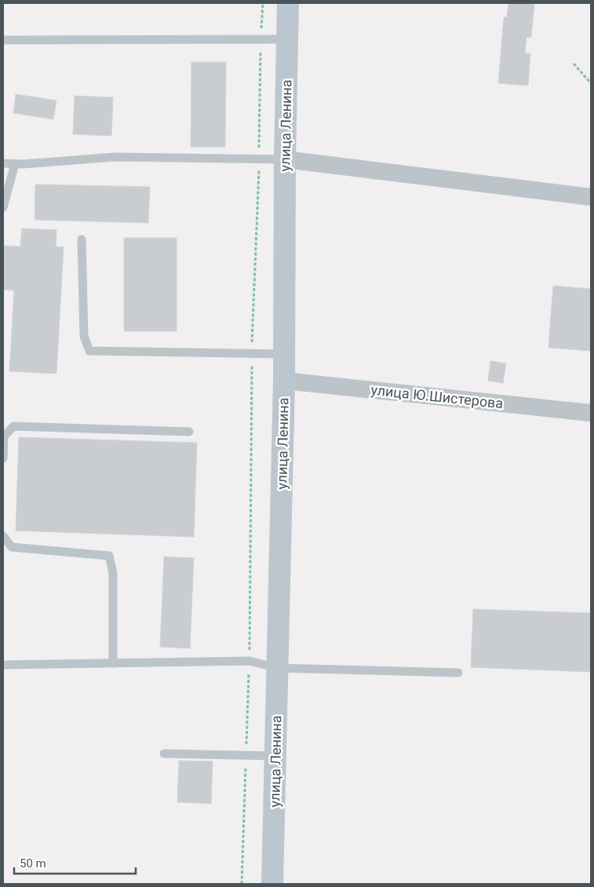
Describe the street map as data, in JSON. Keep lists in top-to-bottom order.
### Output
{
  "streets": {
    "main road": ["улица Ленина"],
    "street": ["улица Ю.Шистерова"]
  },
  "crossings": [
    ["улица Ленина", "улица Ю.Шистерова"]
  ],
  "scale_bar": "50 m"
}
